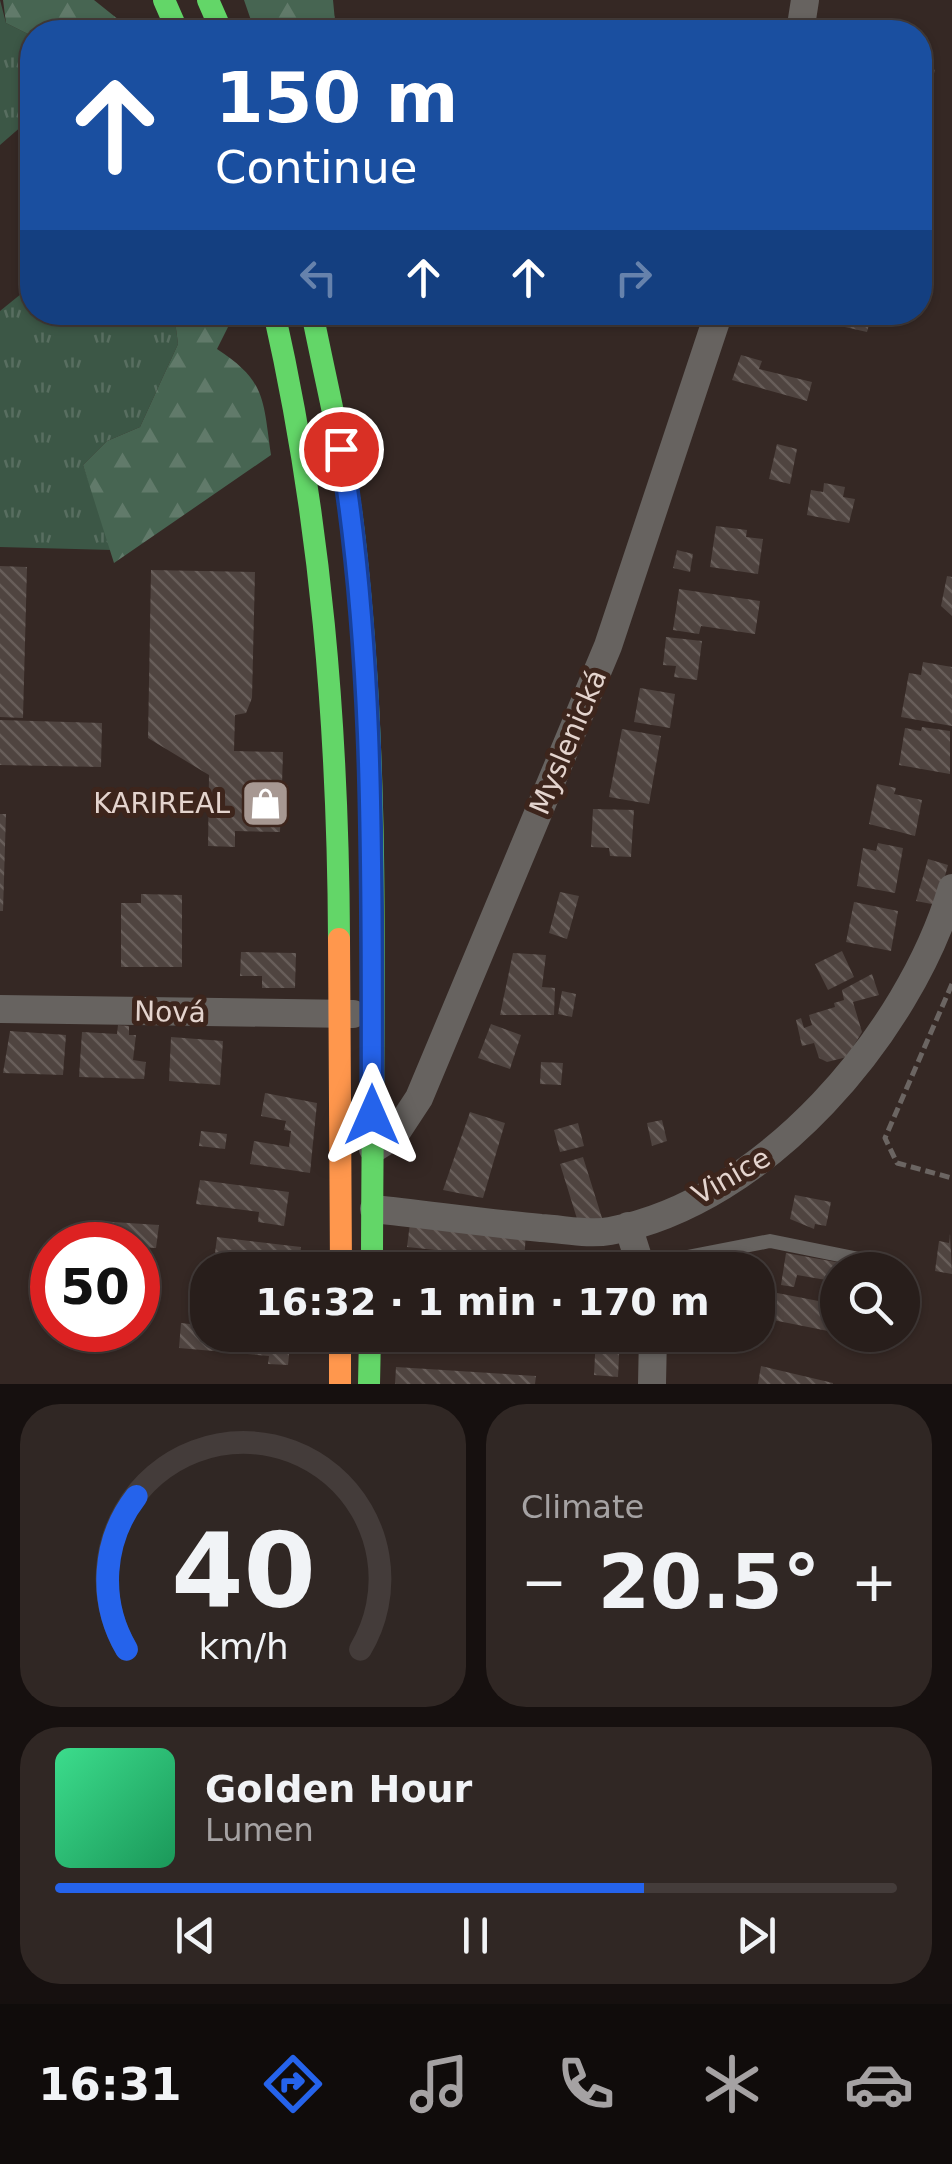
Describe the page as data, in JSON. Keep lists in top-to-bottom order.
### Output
{
  "streets": {
    "street": ["Myslenická", "Nová", "Vinice"]
  },
  "places": {
    "shop": ["KARIREAL"]
  },
  "page": {
    "turn": ["150 m", "Continue"],
    "limit": "50",
    "trip": "16:32 · 1 min · 170 m",
    "tile": "Climate",
    "heat": ["−", "20.5°", "+"],
    "song": ["Golden Hour", "Lumen"],
    "tabs": "16:31",
    "gauge": ["40", "km/h"]
  }
}
